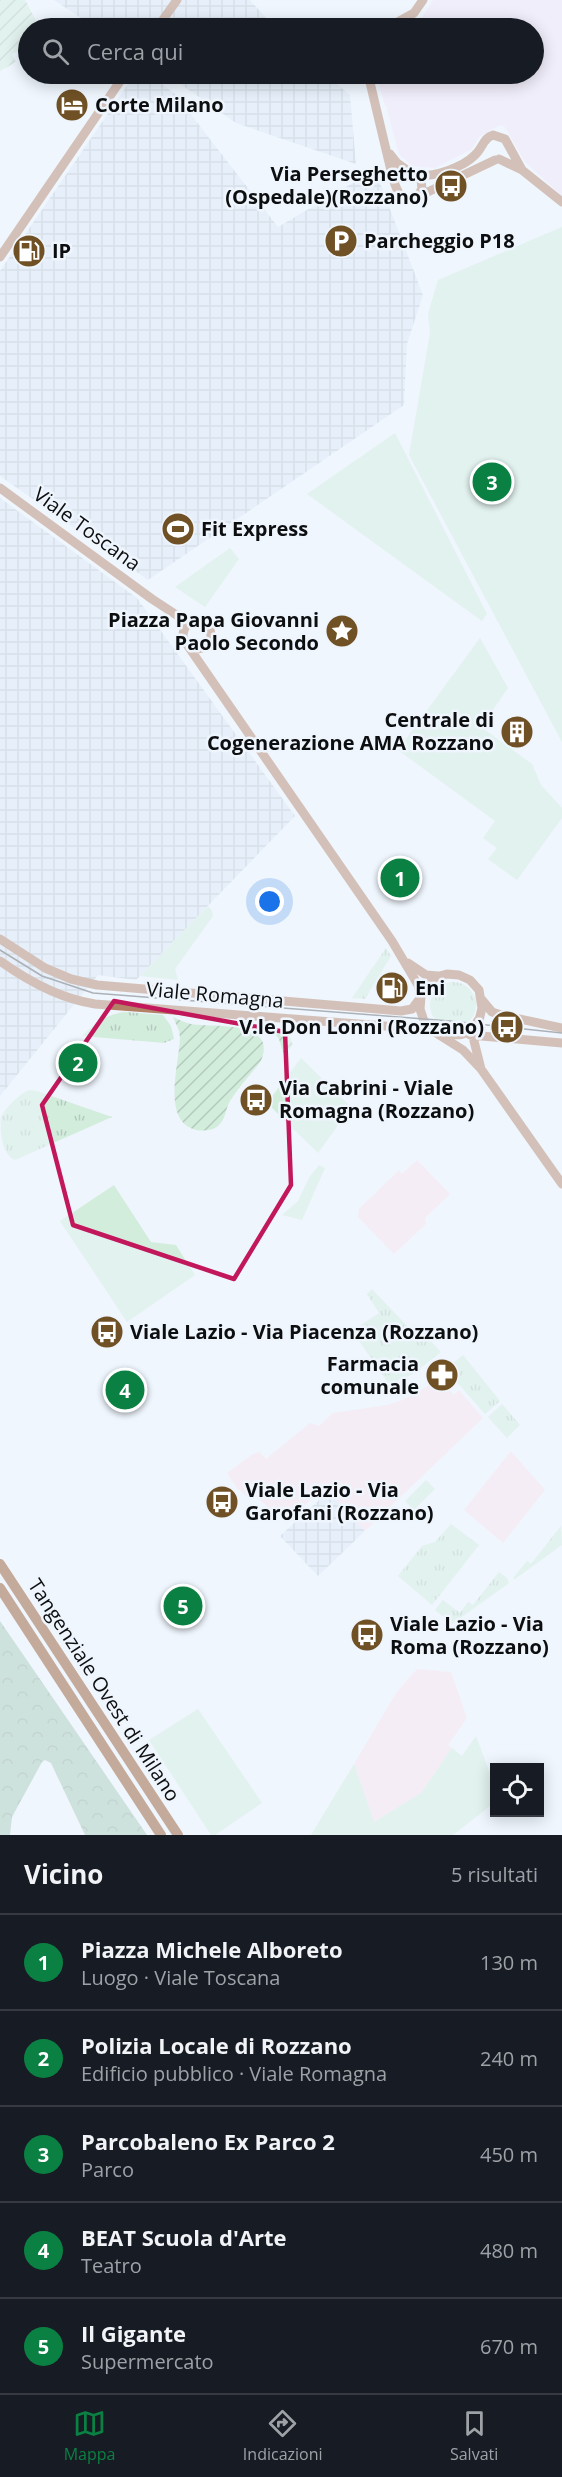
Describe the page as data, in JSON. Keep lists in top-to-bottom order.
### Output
{
  "streets": {
    "highway": ["Tangenziale Ovest di Milano"],
    "street": ["Viale Toscana", "Viale Romagna"]
  },
  "places": {
    "hotel": ["Corte Milano"],
    "bus stop": [
      "Via Perseghetto (Ospedale)(Rozzano)",
      "V.le Don Lonni (Rozzano)",
      "Via Cabrini - Viale Romagna (Rozzano)",
      "Viale Lazio - Via Piacenza (Rozzano)",
      "Viale Lazio - Via Garofani (Rozzano)",
      "Viale Lazio - Via Roma (Rozzano)"
    ],
    "parking": ["Parcheggio P18"],
    "fuel station": ["IP", "Eni"],
    "sports": ["Fit Express"],
    "place": ["Piazza Papa Giovanni Paolo Secondo"],
    "building": ["Centrale di Cogenerazione AMA Rozzano"],
    "pharmacy": ["Farmacia comunale"]
  },
  "page": {
    "search": "Cerca qui",
    "pins": [
      "3",
      "1",
      "2",
      "4",
      "5"
    ],
    "heading": ["Vicino", "5 risultati"],
    "list": [
      {
        "mark": "1",
        "name": "Piazza Michele Alboreto",
        "note": "Luogo · Viale Toscana",
        "value": "130 m"
      },
      {
        "mark": "2",
        "name": "Polizia Locale di Rozzano",
        "note": "Edificio pubblico · Viale Romagna",
        "value": "240 m"
      },
      {
        "mark": "3",
        "name": "Parcobaleno Ex Parco 2",
        "note": "Parco",
        "value": "450 m"
      },
      {
        "mark": "4",
        "name": "BEAT Scuola d'Arte",
        "note": "Teatro",
        "value": "480 m"
      },
      {
        "mark": "5",
        "name": "Il Gigante",
        "note": "Supermercato",
        "value": "670 m"
      }
    ],
    "nav": ["Mappa", "Indicazioni", "Salvati"]
  }
}
